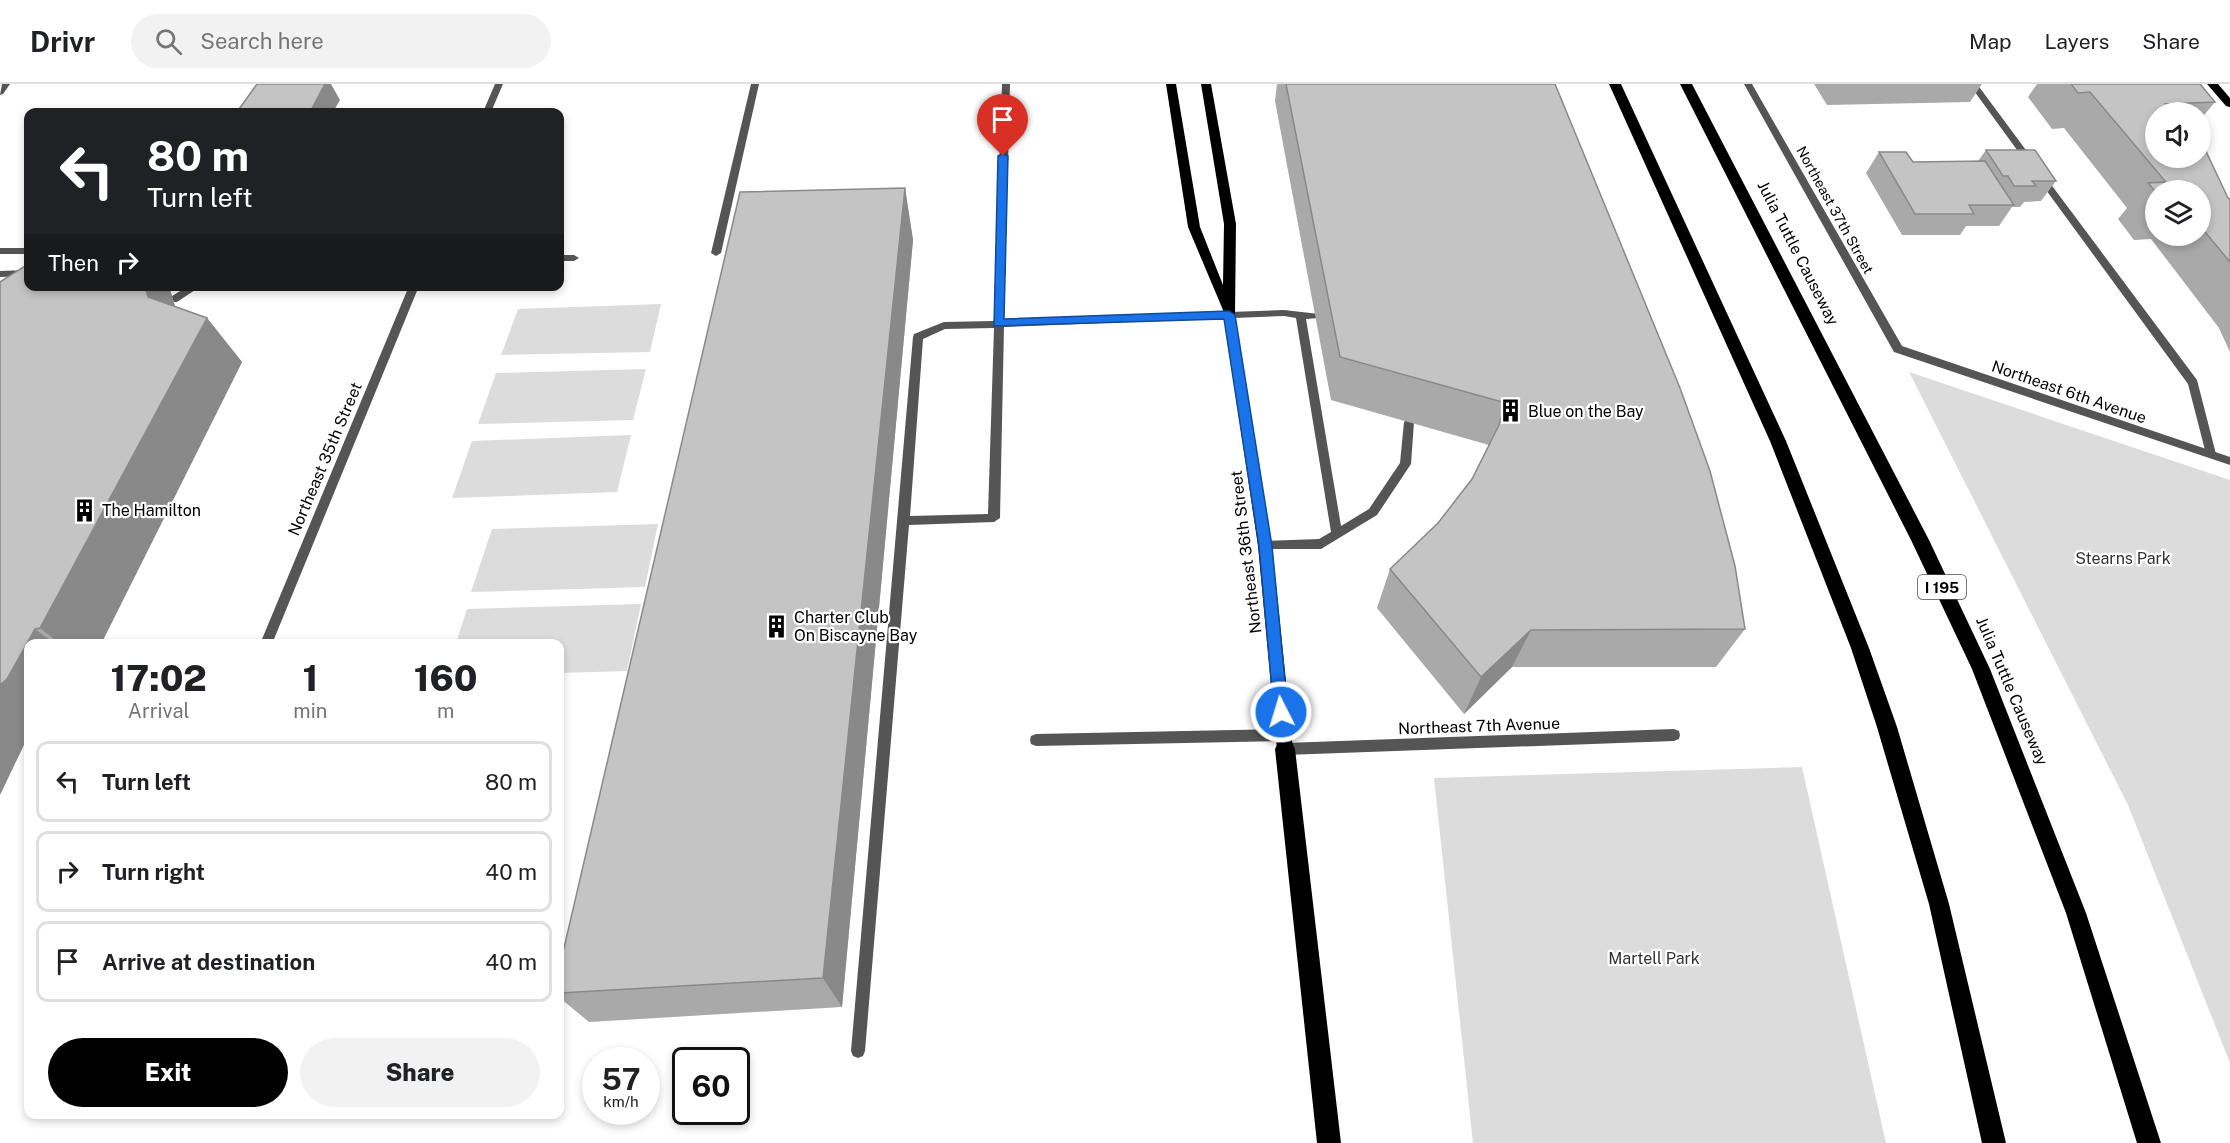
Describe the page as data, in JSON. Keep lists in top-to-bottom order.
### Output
{
  "streets": {
    "highway": ["Julia Tuttle Causeway", "I 195"],
    "main road": ["Northeast 36th Street"],
    "street": [
      "Northeast 37th Street",
      "Northeast 6th Avenue",
      "Northeast 35th Street",
      "Northeast 7th Avenue"
    ]
  },
  "crossings": [
    ["Northeast 37th Street", "Northeast 6th Avenue"],
    ["Northeast 36th Street", "Northeast 7th Avenue"]
  ],
  "parks": ["Stearns Park", "Martell Park"],
  "places": {
    "building": ["Blue on the Bay", "The Hamilton", "Charter Club On Biscayne Bay"]
  },
  "page": {
    "header": "Drivr",
    "search": "Search here",
    "nav": ["Map", "Layers", "Share"],
    "turn": ["80 m", "Turn left"],
    "then": "Then",
    "eta": [
      "17:02",
      "Arrival",
      "1",
      "min",
      "160",
      "m"
    ],
    "list": [
      {
        "name": "Turn left",
        "value": "80 m"
      },
      {
        "name": "Turn right",
        "value": "40 m"
      },
      {
        "name": "Arrive at destination",
        "value": "40 m"
      }
    ],
    "buttons": ["Exit", "Share"],
    "speed": "57 km/h",
    "limit": "60"
  }
}
